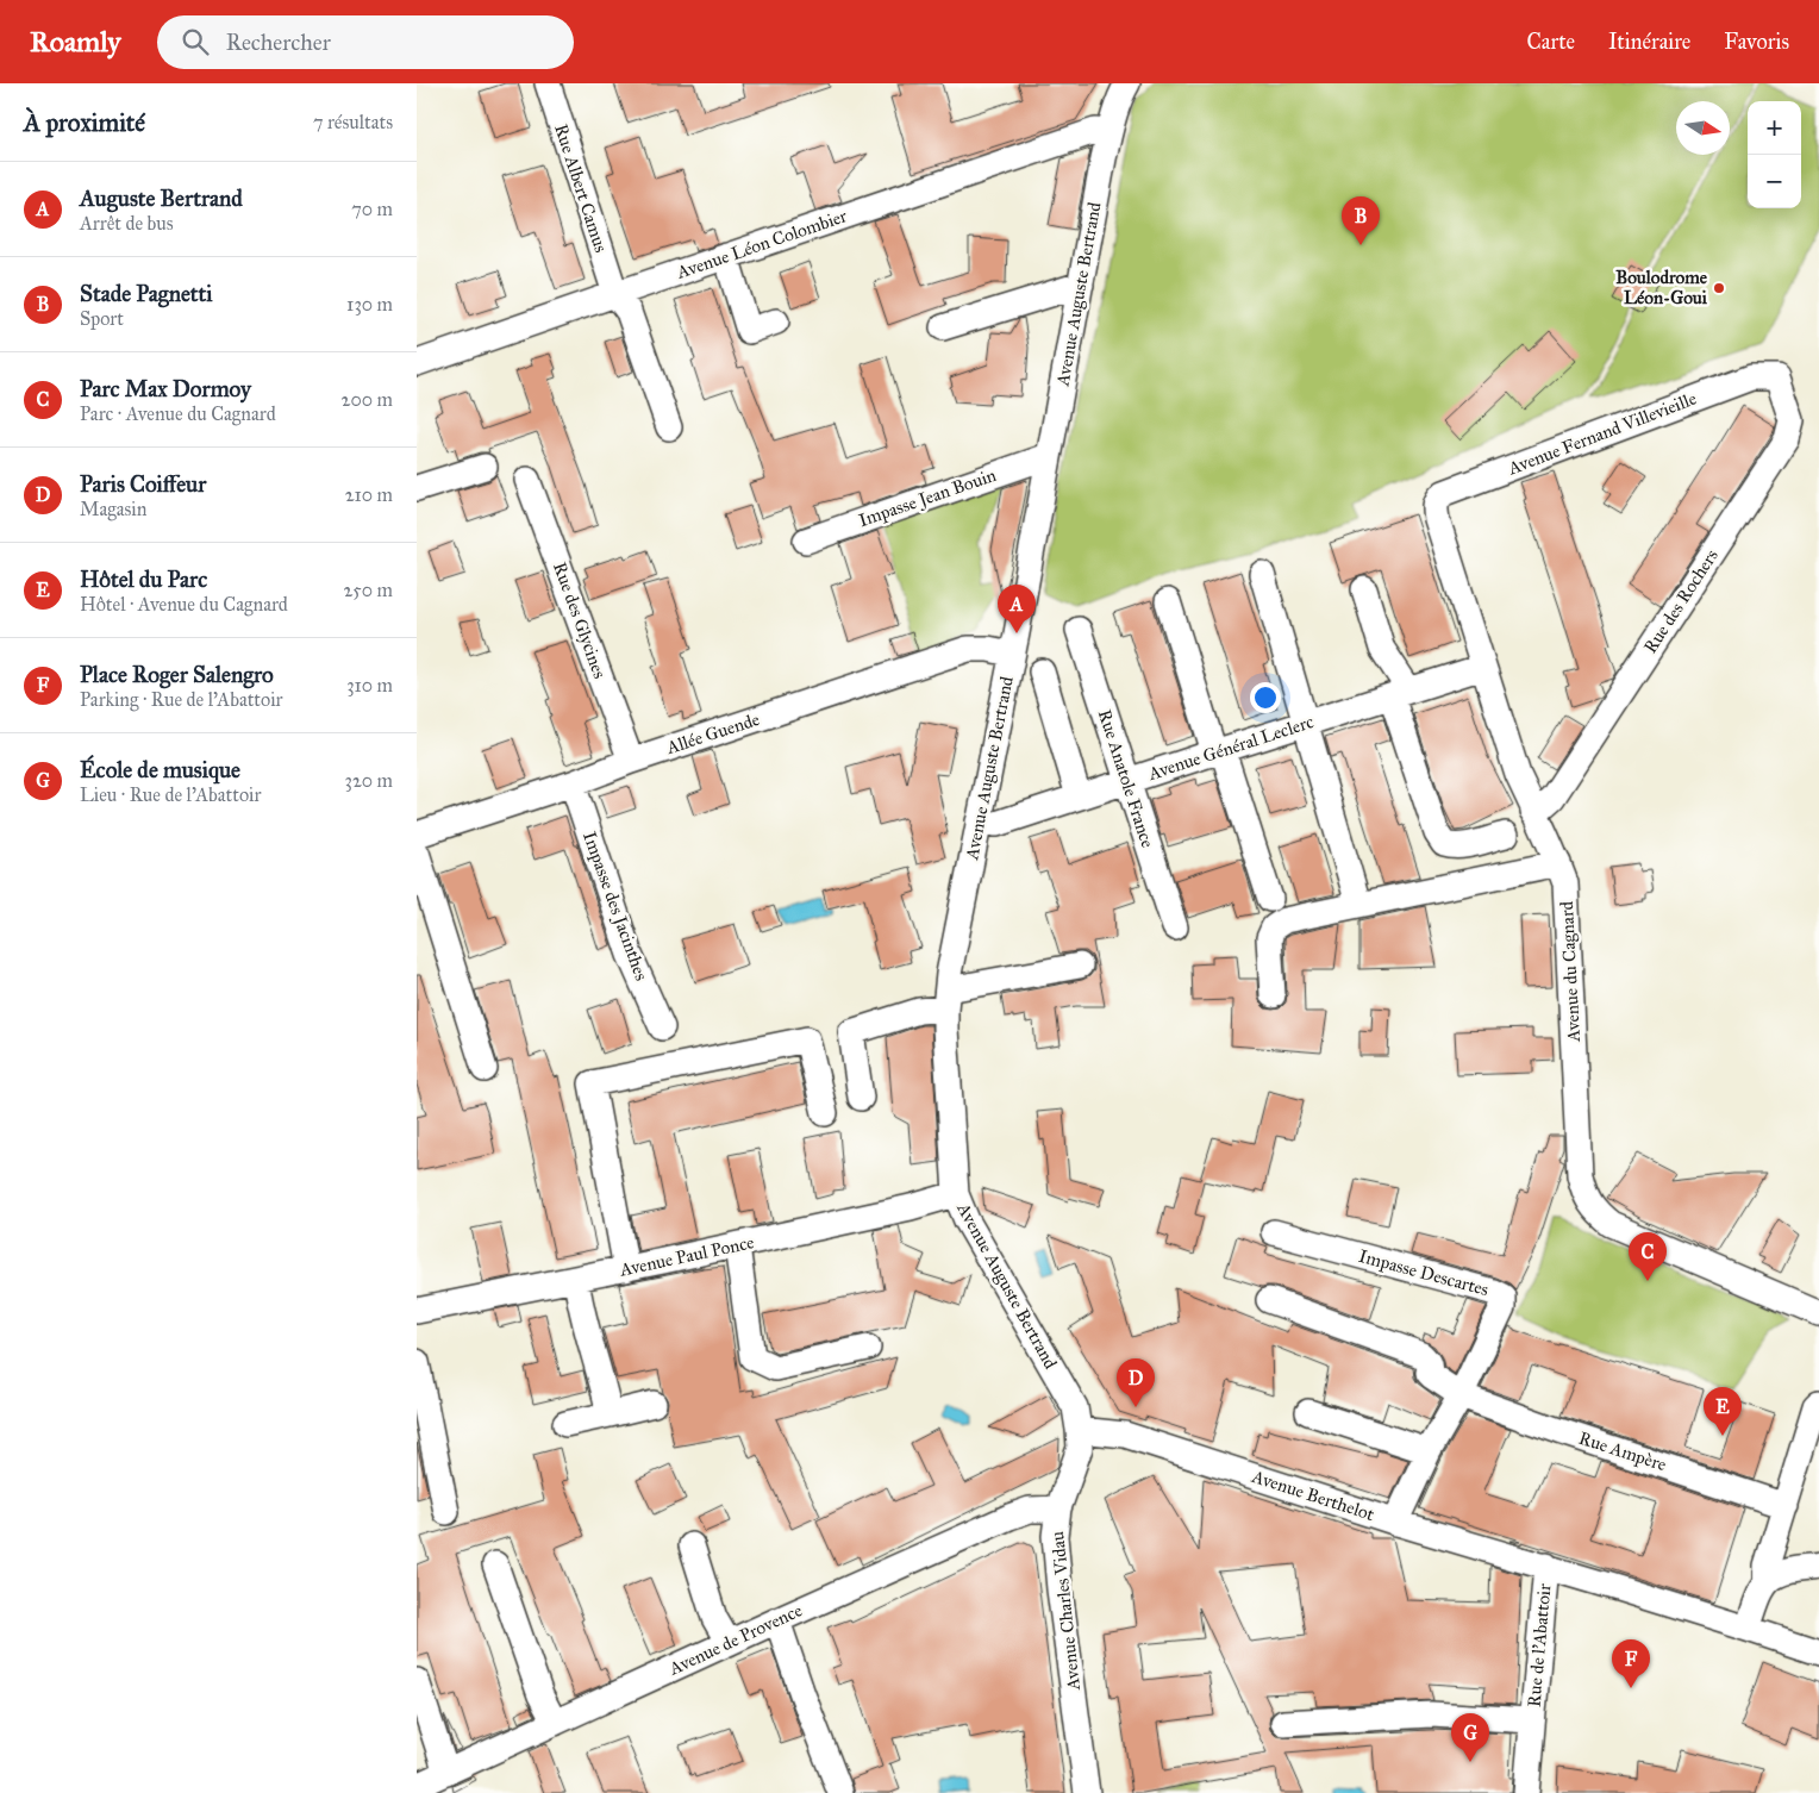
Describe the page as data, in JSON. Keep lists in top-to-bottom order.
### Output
{
  "streets": {
    "street": [
      "Rue Albert Camus",
      "Avenue Léon Colombier",
      "Avenue Auguste Bertrand",
      "Avenue Fernand Villevieille",
      "Impasse Jean Bouin",
      "Rue des Rochers",
      "Rue des Glycines",
      "Allée Guende",
      "Avenue Général Leclerc",
      "Rue Anatole France",
      "Impasse des Jacinthes",
      "Avenue du Cagnard",
      "Avenue Paul Ponce",
      "Impasse Descartes",
      "Rue Ampère",
      "Avenue Berthelot",
      "Avenue Charles Vidau",
      "Avenue de Provence",
      "Rue de l'Abattoir"
    ]
  },
  "crossings": [
    ["Rue Albert Camus", "Avenue Léon Colombier"],
    ["Avenue Léon Colombier", "Avenue Auguste Bertrand"],
    ["Avenue Auguste Bertrand", "Impasse Jean Bouin"],
    ["Avenue Auguste Bertrand", "Allée Guende"],
    ["Avenue Auguste Bertrand", "Avenue Général Leclerc"],
    ["Avenue Auguste Bertrand", "Avenue Paul Ponce"],
    ["Avenue Auguste Bertrand", "Avenue Berthelot"],
    ["Avenue Auguste Bertrand", "Avenue Charles Vidau"],
    ["Avenue Fernand Villevieille", "Rue des Rochers"],
    ["Avenue Fernand Villevieille", "Avenue du Cagnard"],
    ["Rue des Rochers", "Avenue du Cagnard"],
    ["Rue des Glycines", "Allée Guende"],
    ["Allée Guende", "Impasse des Jacinthes"],
    ["Avenue Général Leclerc", "Rue Anatole France"],
    ["Avenue Général Leclerc", "Avenue du Cagnard"],
    ["Impasse Descartes", "Rue Ampère"],
    ["Avenue Berthelot", "Avenue Charles Vidau"],
    ["Avenue Berthelot", "Rue de l'Abattoir"],
    ["Avenue Charles Vidau", "Avenue de Provence"]
  ],
  "places": ["Boulodrome Léon-Goui"],
  "north": "right",
  "page": {
    "header": "Roamly",
    "search": "Rechercher",
    "nav": ["Carte", "Itinéraire", "Favoris"],
    "heading": ["À proximité", "7 résultats"],
    "map_buttons": ["+", "−"],
    "list": [
      {
        "mark": "A",
        "name": "Auguste Bertrand",
        "note": "Arrêt de bus",
        "value": "70 m"
      },
      {
        "mark": "B",
        "name": "Stade Pagnetti",
        "note": "Sport",
        "value": "130 m"
      },
      {
        "mark": "C",
        "name": "Parc Max Dormoy",
        "note": "Parc · Avenue du Cagnard",
        "value": "200 m"
      },
      {
        "mark": "D",
        "name": "Paris Coiffeur",
        "note": "Magasin",
        "value": "210 m"
      },
      {
        "mark": "E",
        "name": "Hôtel du Parc",
        "note": "Hôtel · Avenue du Cagnard",
        "value": "250 m"
      },
      {
        "mark": "F",
        "name": "Place Roger Salengro",
        "note": "Parking · Rue de l'Abattoir",
        "value": "310 m"
      },
      {
        "mark": "G",
        "name": "École de musique",
        "note": "Lieu · Rue de l'Abattoir",
        "value": "320 m"
      }
    ],
    "pins": [
      "B",
      "A",
      "C",
      "D",
      "E",
      "F",
      "G"
    ]
  }
}
